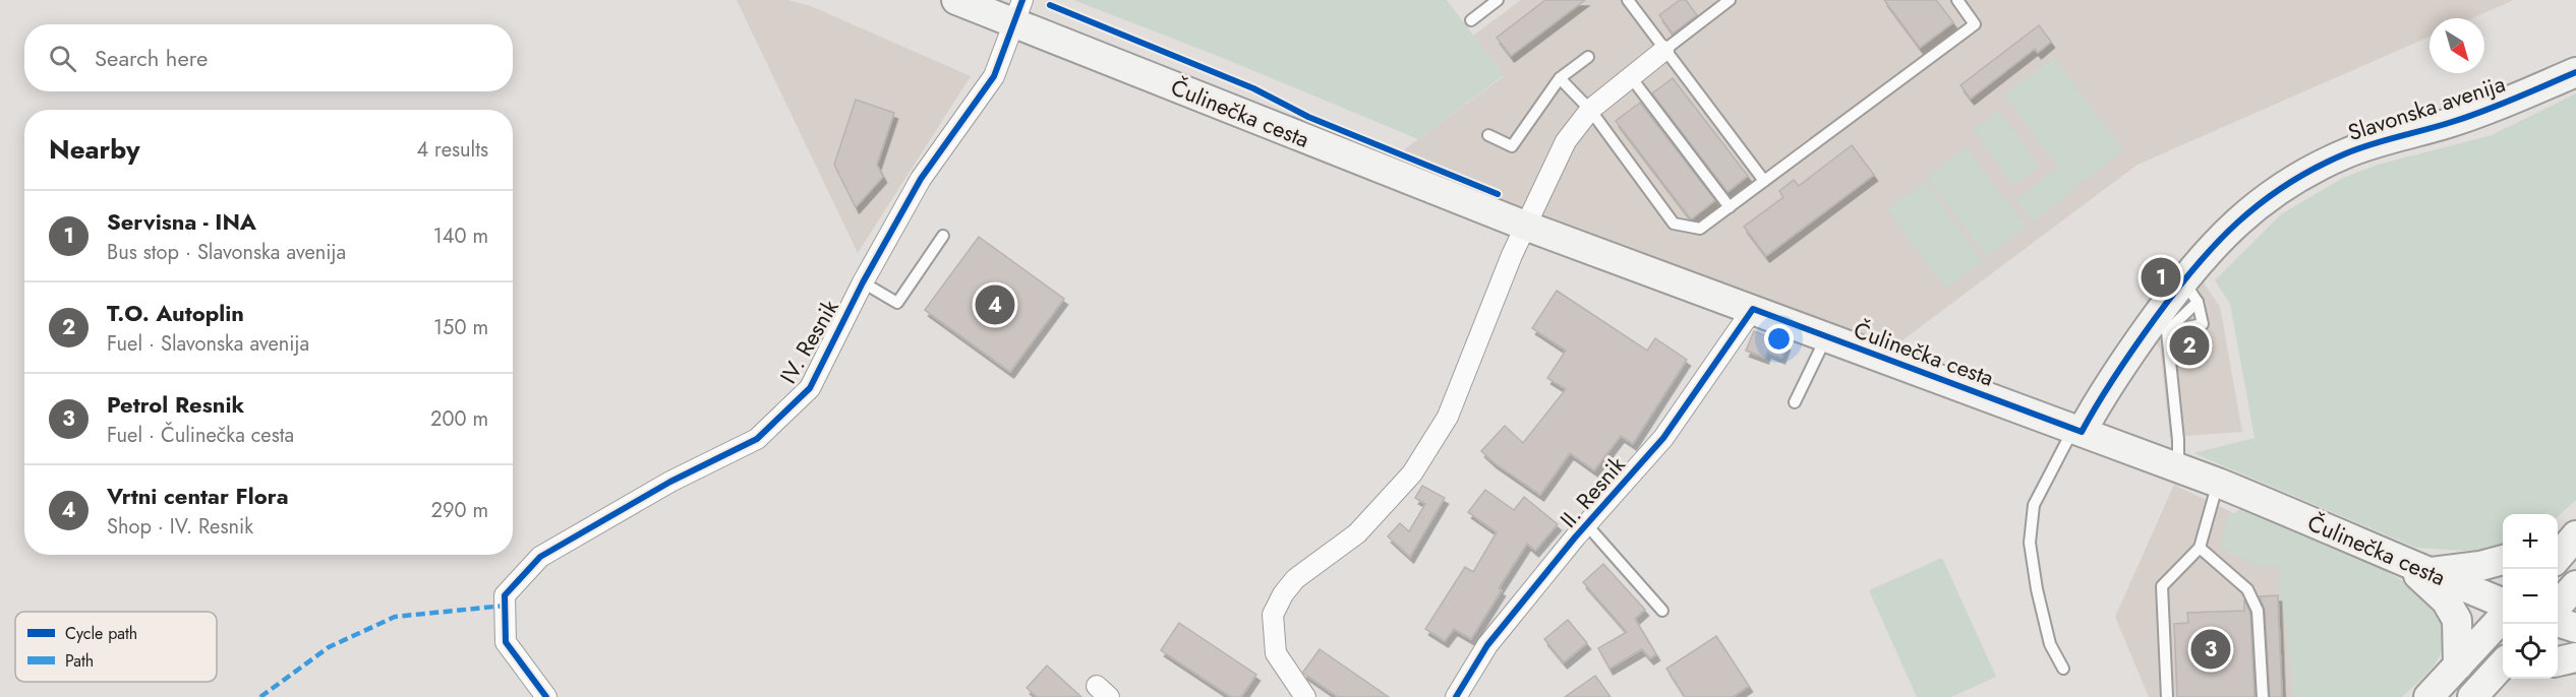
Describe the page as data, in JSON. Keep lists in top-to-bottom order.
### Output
{
  "streets": {
    "street": [
      "Slavonska avenija",
      "Čulinečka cesta",
      "IV. Resnik",
      "II. Resnik"
    ]
  },
  "crossings": [
    ["Slavonska avenija", "Čulinečka cesta"],
    ["Čulinečka cesta", "IV. Resnik"],
    ["Čulinečka cesta", "II. Resnik"]
  ],
  "legend": ["Cycle path", "Path"],
  "north": "bottom right",
  "page": {
    "search": "Search here",
    "heading": ["Nearby", "4 results"],
    "list": [
      {
        "mark": "1",
        "name": "Servisna - INA",
        "note": "Bus stop · Slavonska avenija",
        "value": "140 m"
      },
      {
        "mark": "2",
        "name": "T.O. Autoplin",
        "note": "Fuel · Slavonska avenija",
        "value": "150 m"
      },
      {
        "mark": "3",
        "name": "Petrol Resnik",
        "note": "Fuel · Čulinečka cesta",
        "value": "200 m"
      },
      {
        "mark": "4",
        "name": "Vrtni centar Flora",
        "note": "Shop · IV. Resnik",
        "value": "290 m"
      }
    ],
    "pins": [
      "1",
      "4",
      "2",
      "3"
    ],
    "map_buttons": ["+", "−"]
  }
}
